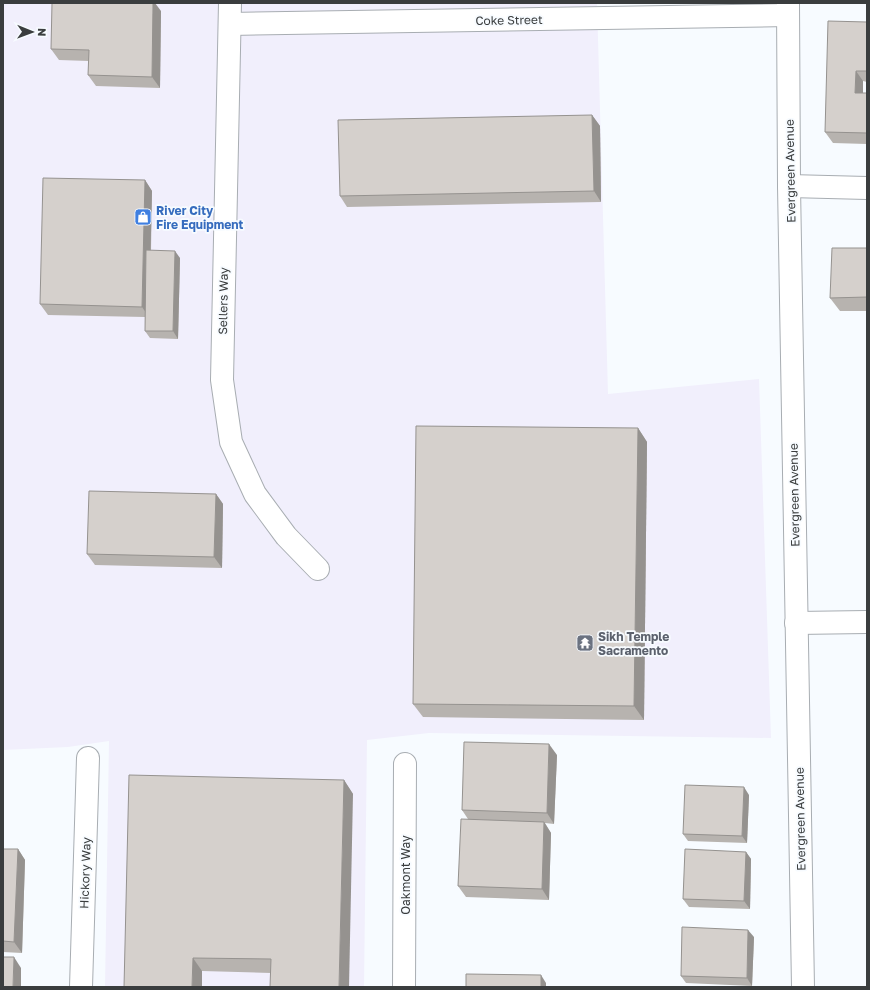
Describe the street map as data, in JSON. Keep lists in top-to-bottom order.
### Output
{
  "streets": {
    "street": [
      "Coke Street",
      "Evergreen Avenue",
      "Sellers Way",
      "Hickory Way",
      "Oakmont Way"
    ]
  },
  "crossings": [
    ["Coke Street", "Evergreen Avenue"],
    ["Coke Street", "Sellers Way"]
  ],
  "places": {
    "shop": ["River City Fire Equipment"],
    "temple": ["Sikh Temple Sacramento"]
  },
  "north": "right"
}
